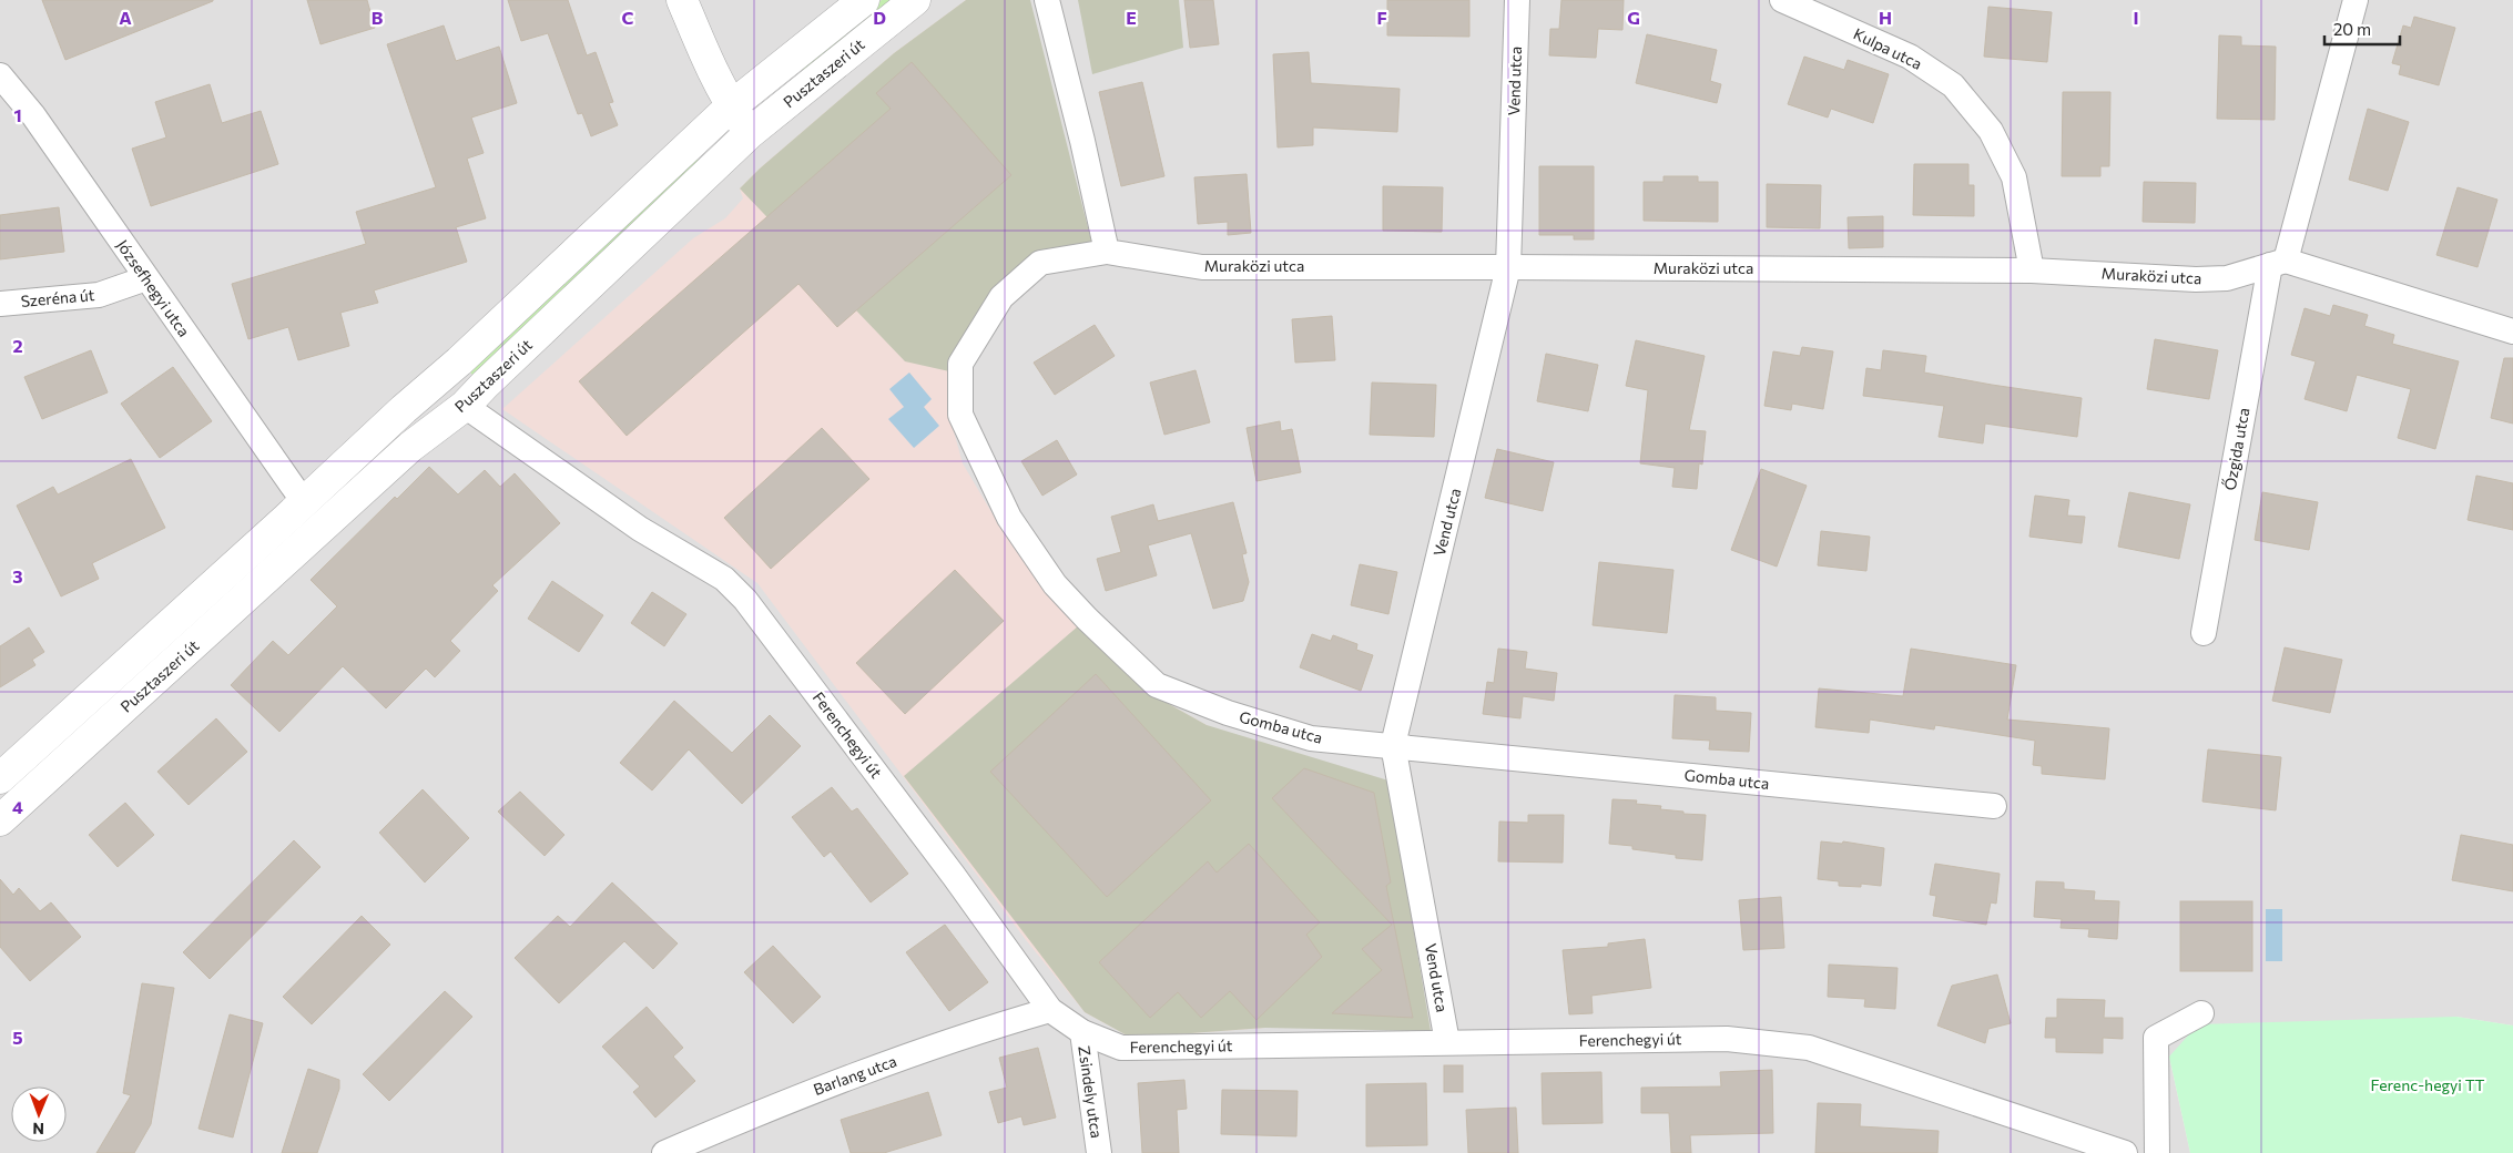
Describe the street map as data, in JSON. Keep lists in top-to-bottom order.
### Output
{
  "streets": {
    "street": [
      "Kulpa utca",
      "Pusztaszeri út",
      "Vend utca",
      "Muraközi utca",
      "Józsefhegyi utca",
      "Szeréna út",
      "Őzgida utca",
      "Gomba utca",
      "Ferenchegyi út",
      "Barlang utca",
      "Zsindely utca"
    ]
  },
  "crossings": [
    ["Kulpa utca", "Muraközi utca"],
    ["Pusztaszeri út", "Józsefhegyi utca"],
    ["Pusztaszeri út", "Ferenchegyi út"],
    ["Vend utca", "Muraközi utca"],
    ["Vend utca", "Gomba utca"],
    ["Vend utca", "Ferenchegyi út"],
    ["Muraközi utca", "Őzgida utca"],
    ["Muraközi utca", "Gomba utca"],
    ["Józsefhegyi utca", "Szeréna út"],
    ["Ferenchegyi út", "Barlang utca"],
    ["Ferenchegyi út", "Zsindely utca"]
  ],
  "parks": ["Ferenc-hegyi TT"],
  "scale_bar": "20 m",
  "north": "bottom",
  "grid": {
    "columns": [
      "A",
      "B",
      "C",
      "D",
      "E",
      "F",
      "G",
      "H",
      "I"
    ],
    "rows": [
      "1",
      "2",
      "3",
      "4",
      "5"
    ]
  }
}
